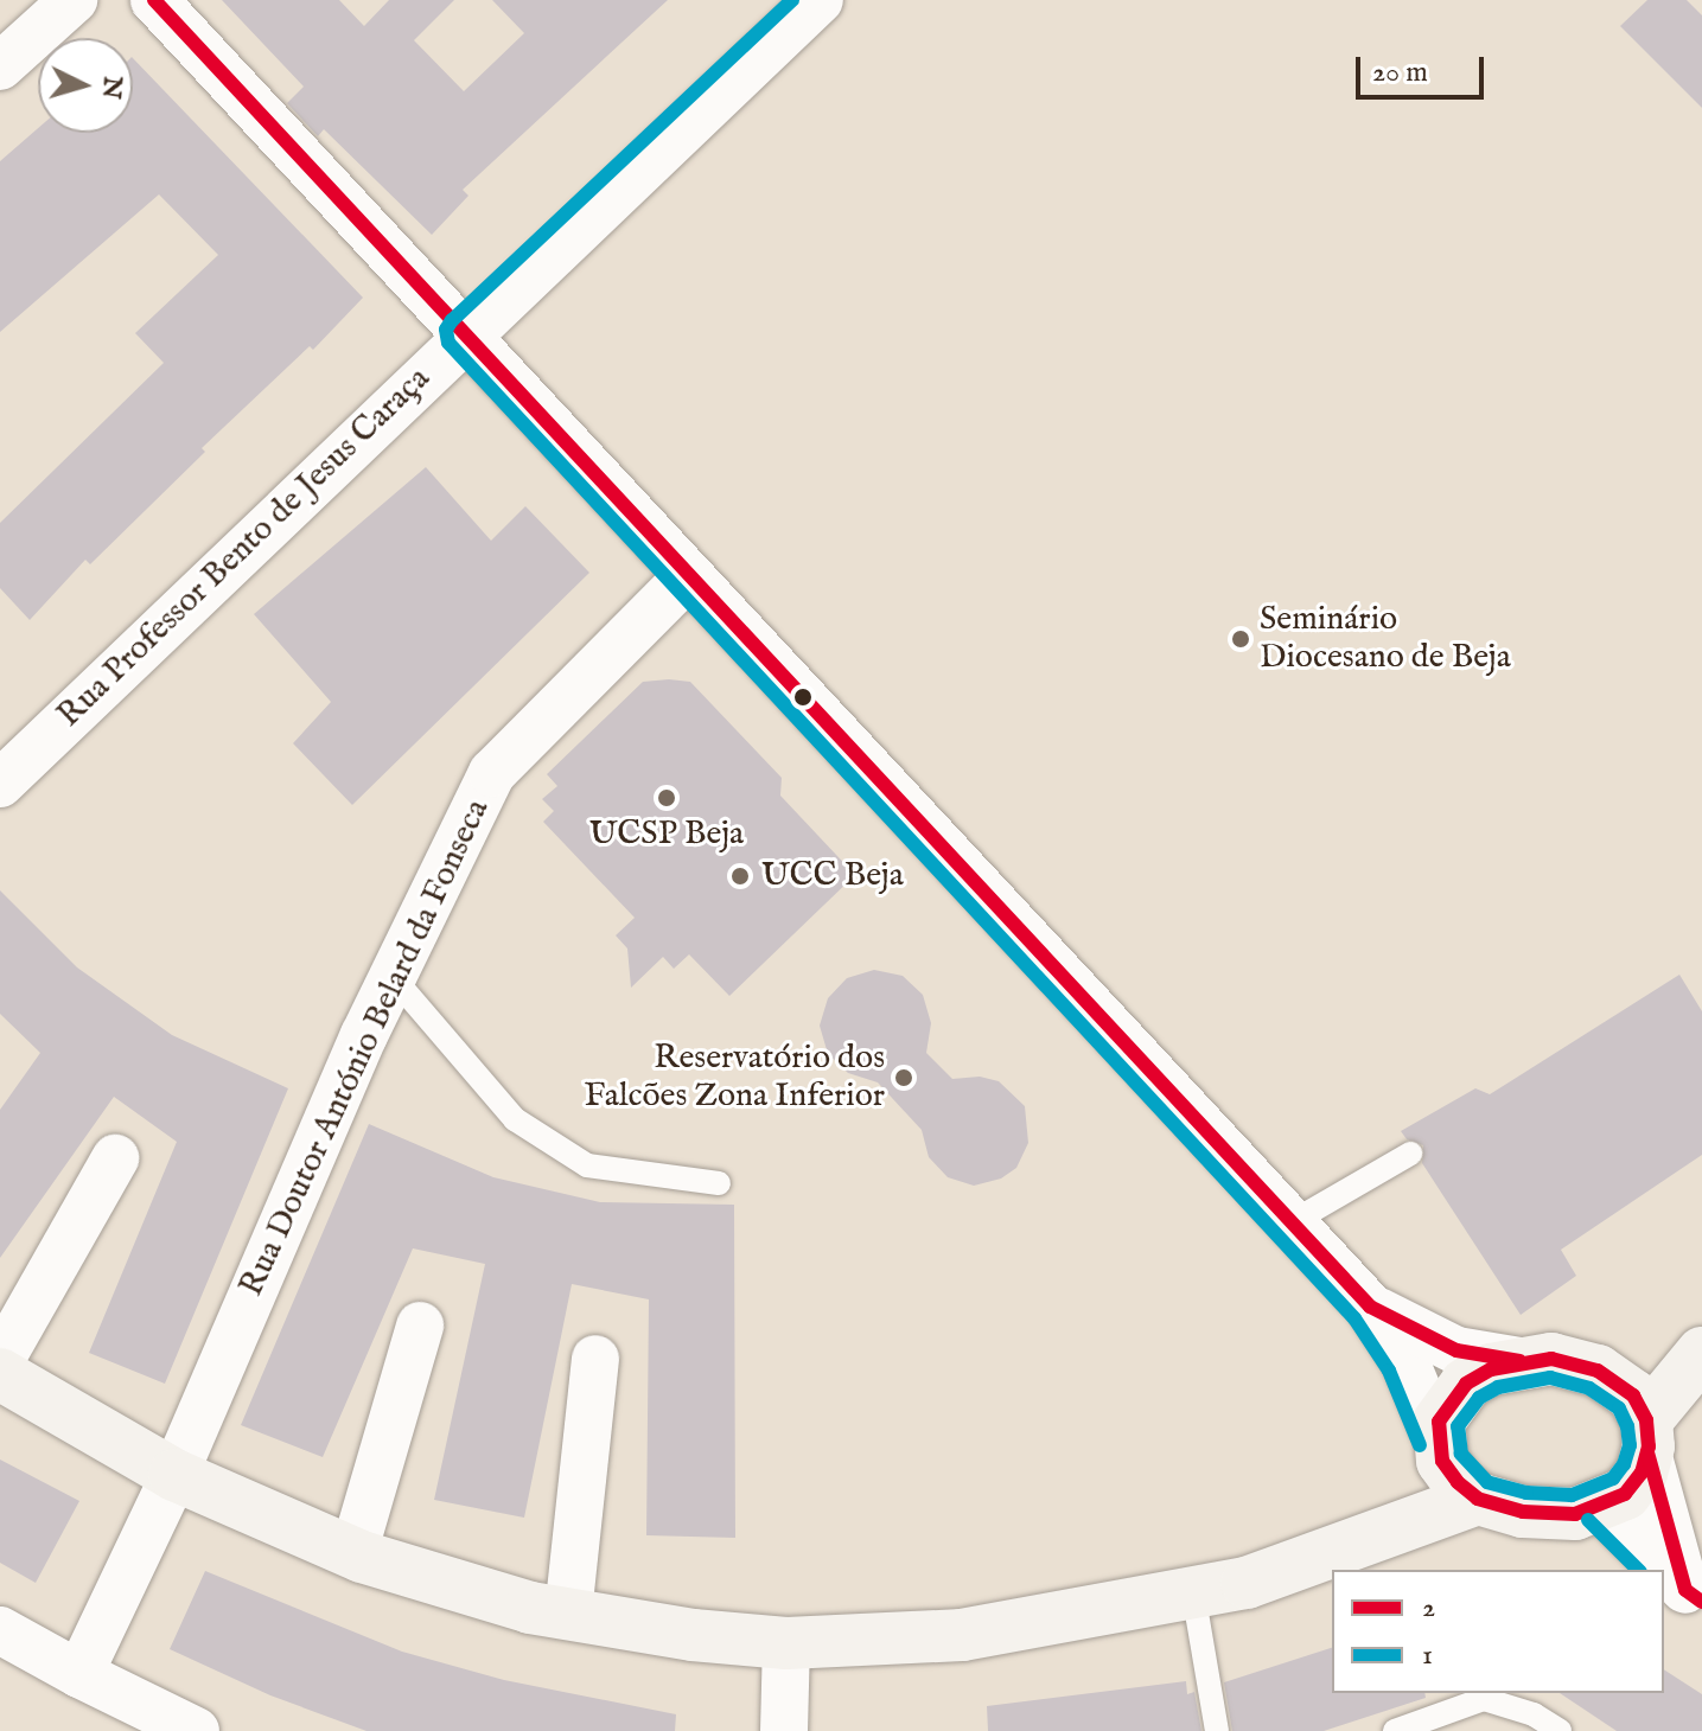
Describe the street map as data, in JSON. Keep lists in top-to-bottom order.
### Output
{
  "streets": {
    "street": ["Rua Professor Bento de Jesus Caraça", "Rua Doutor António Belard da Fonseca"]
  },
  "places": [
    "Seminário Diocesano de Beja",
    "UCSP Beja",
    "UCC Beja",
    "Reservatório dos Falcões Zona Inferior"
  ],
  "lines": ["transit line 2", "transit line 1"],
  "legend": ["2", "1"],
  "scale_bar": "20 m",
  "north": "right"
}
